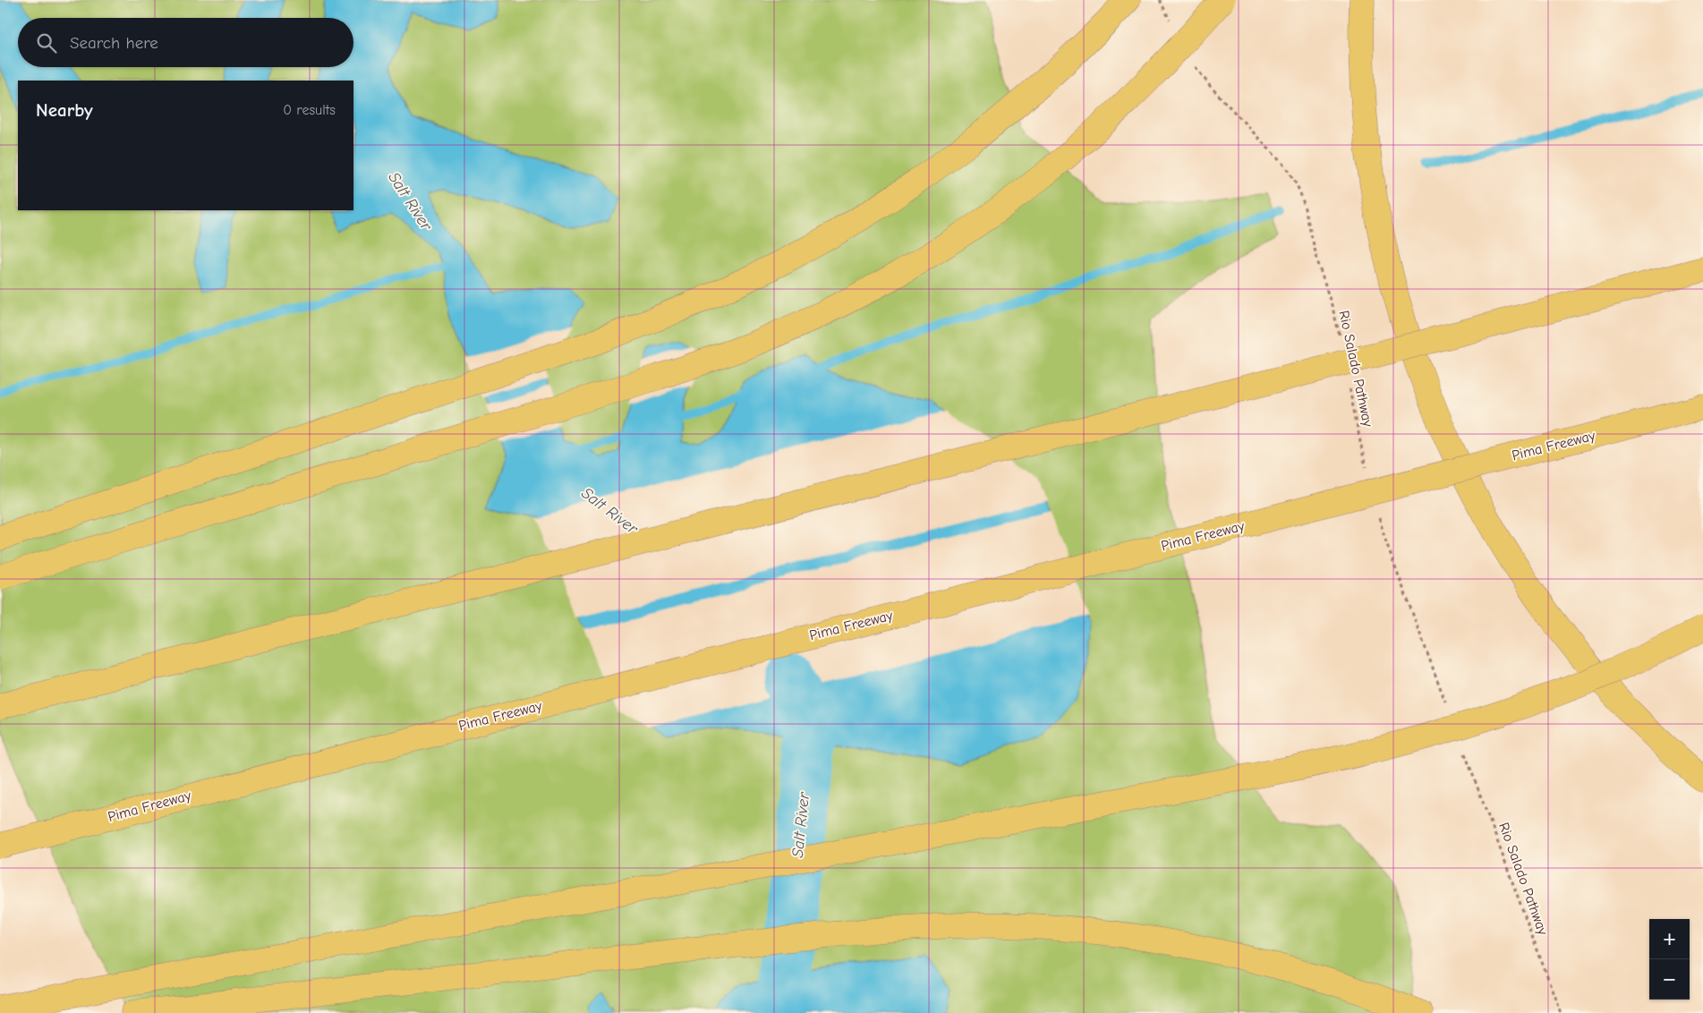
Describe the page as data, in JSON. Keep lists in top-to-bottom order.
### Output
{
  "streets": {
    "highway": ["Pima Freeway"],
    "path": ["Rio Salado Pathway"]
  },
  "water": ["Salt River"],
  "page": {
    "search": "Search here",
    "heading": ["Nearby", "0 results"],
    "map_buttons": ["+", "−"]
  }
}
